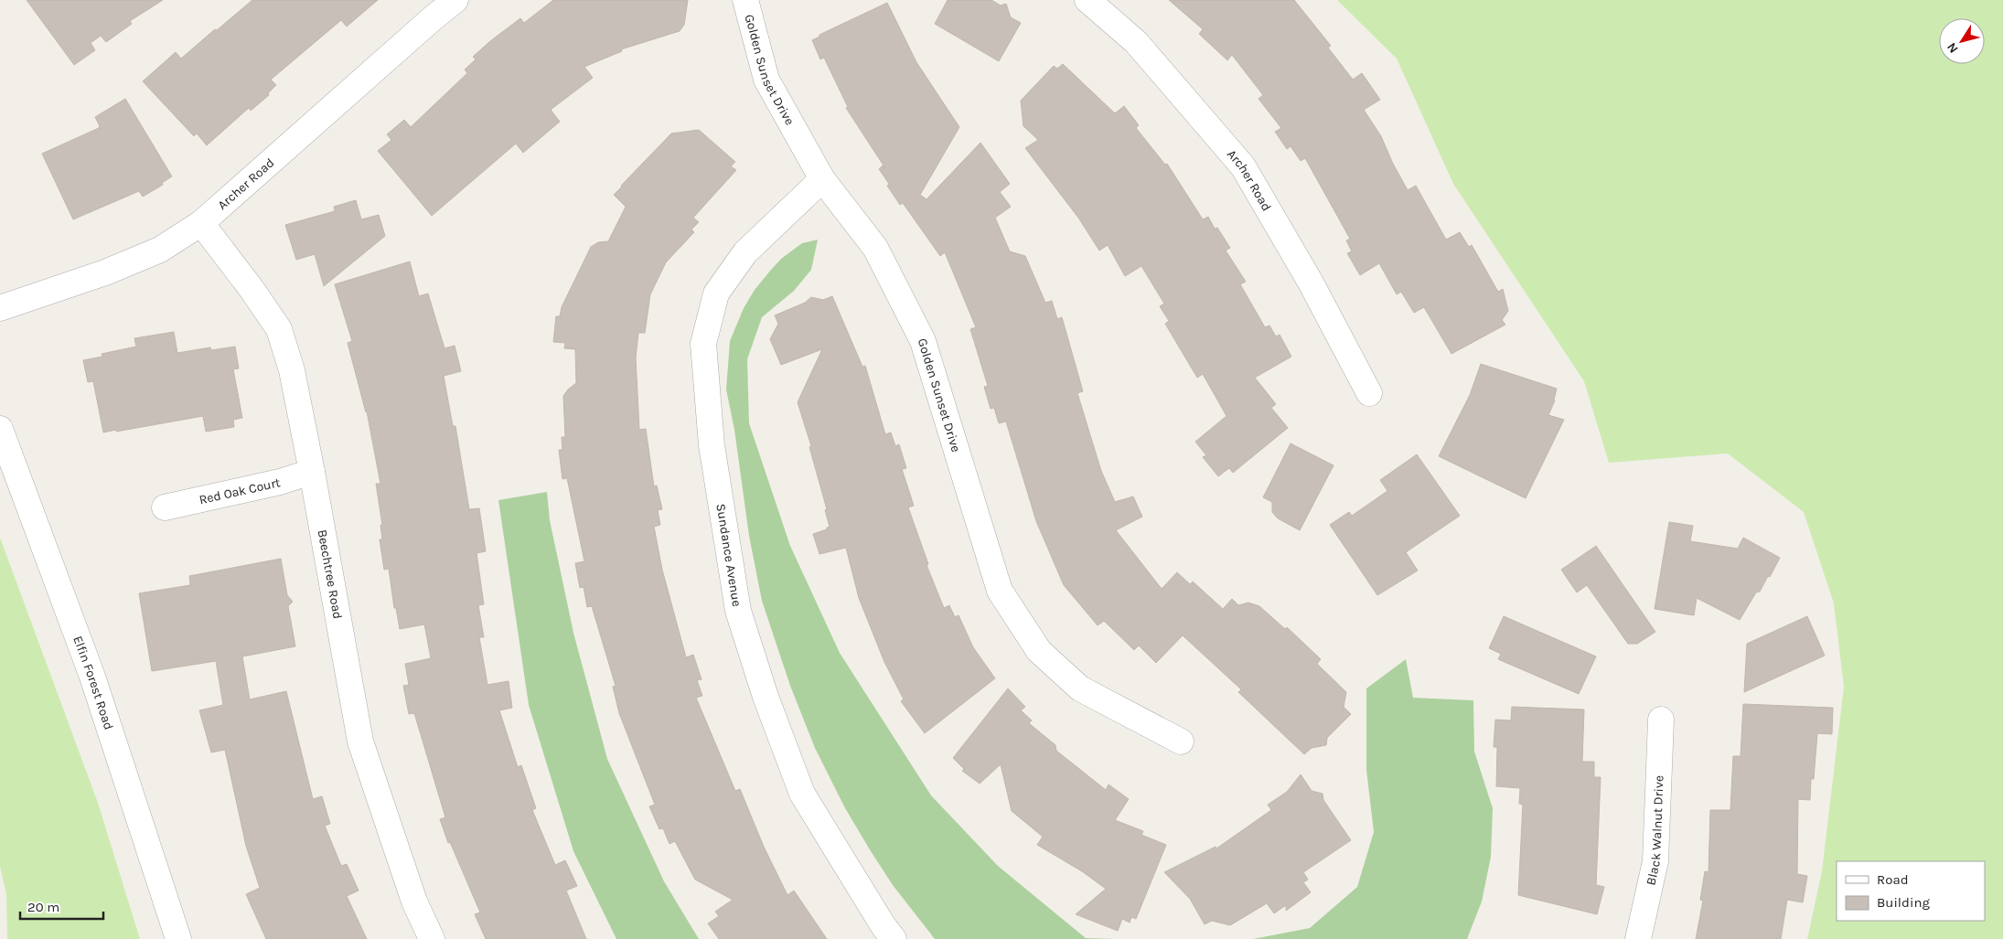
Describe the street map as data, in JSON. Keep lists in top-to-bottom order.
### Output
{
  "streets": {
    "street": [
      "Golden Sunset Drive",
      "Archer Road",
      "Red Oak Court",
      "Sundance Avenue",
      "Beechtree Road",
      "Elfin Forest Road",
      "Black Walnut Drive"
    ]
  },
  "crossings": [
    ["Golden Sunset Drive", "Sundance Avenue"],
    ["Archer Road", "Beechtree Road"],
    ["Red Oak Court", "Beechtree Road"]
  ],
  "legend": ["Road", "Building"],
  "scale_bar": "20 m",
  "north": "bottom left"
}
